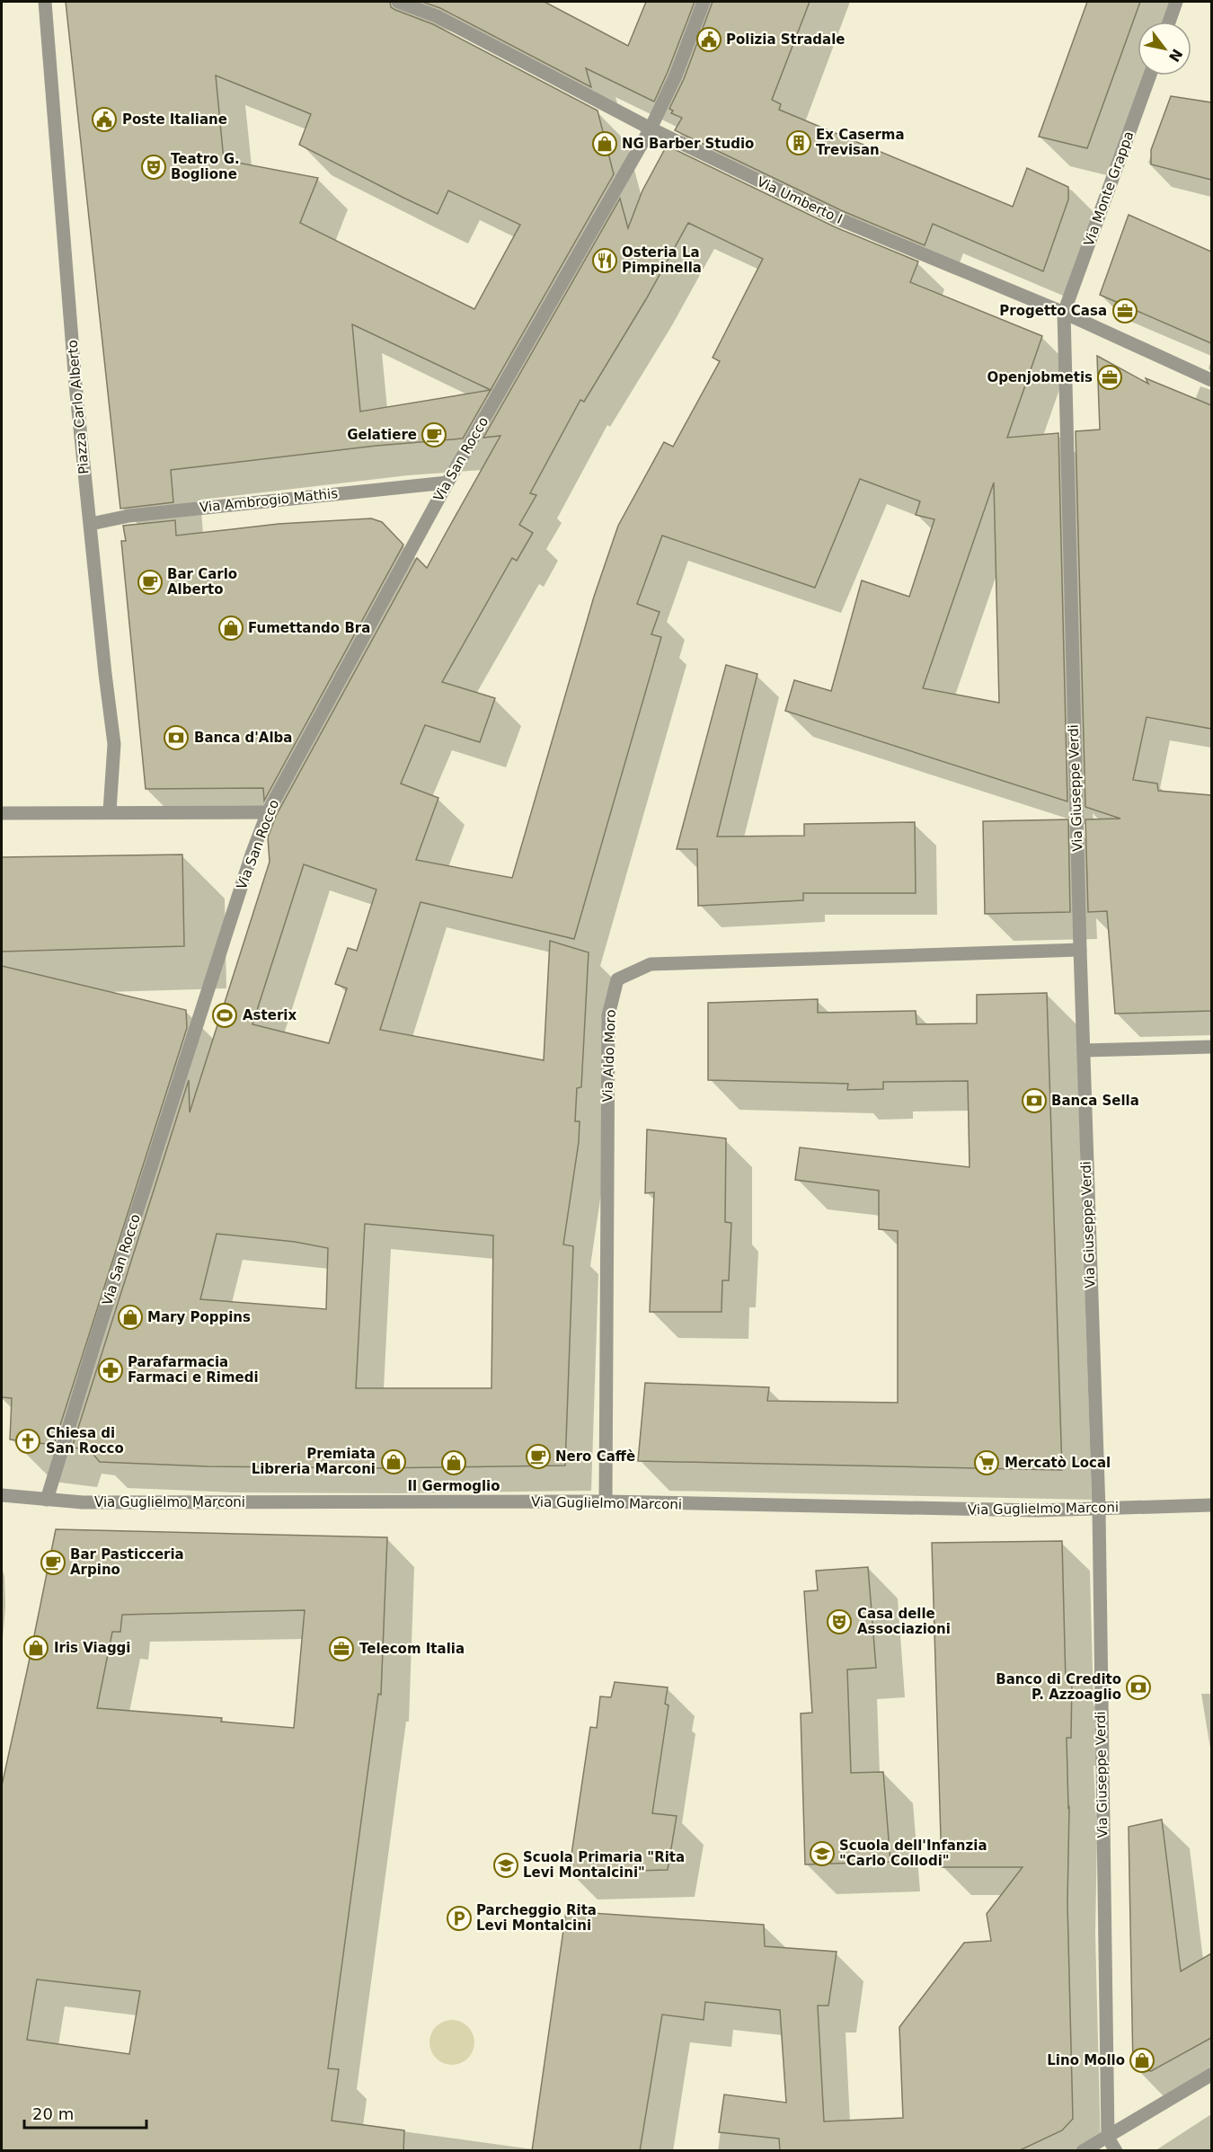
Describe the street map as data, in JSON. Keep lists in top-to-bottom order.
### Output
{
  "streets": {
    "street": [
      "Via Monte Grappa",
      "Via Umberto I",
      "Piazza Carlo Alberto",
      "Via San Rocco",
      "Via Ambrogio Mathis",
      "Via Giuseppe Verdi",
      "Via Aldo Moro",
      "Via Guglielmo Marconi"
    ]
  },
  "crossings": [
    ["Via Monte Grappa", "Via Umberto I"],
    ["Via Monte Grappa", "Via Giuseppe Verdi"],
    ["Via Umberto I", "Via San Rocco"],
    ["Via Umberto I", "Via Giuseppe Verdi"],
    ["Piazza Carlo Alberto", "Via Ambrogio Mathis"],
    ["Via San Rocco", "Via Ambrogio Mathis"],
    ["Via San Rocco", "Via Guglielmo Marconi"],
    ["Via Giuseppe Verdi", "Via Aldo Moro"],
    ["Via Giuseppe Verdi", "Via Guglielmo Marconi"],
    ["Via Aldo Moro", "Via Guglielmo Marconi"]
  ],
  "places": {
    "public building": ["Polizia Stradale", "Poste Italiane"],
    "building": ["Ex Caserma Trevisan"],
    "shop": [
      "NG Barber Studio",
      "Fumettando Bra",
      "Mary Poppins",
      "Premiata Libreria Marconi",
      "Il Germoglio",
      "Iris Viaggi",
      "Lino Mollo"
    ],
    "theatre": ["Teatro G. Boglione", "Casa delle Associazioni"],
    "restaurant": ["Osteria La Pimpinella"],
    "office": ["Progetto Casa", "Openjobmetis", "Telecom Italia"],
    "cafe": [
      "Gelatiere",
      "Bar Carlo Alberto",
      "Nero Caffè",
      "Bar Pasticceria Arpino"
    ],
    "bank": ["Banca d'Alba", "Banca Sella", "Banco di Credito P. Azzoaglio"],
    "sports": ["Asterix"],
    "pharmacy": ["Parafarmacia Farmaci e Rimedi"],
    "church": ["Chiesa di San Rocco"],
    "supermarket": ["Mercatò Local"],
    "school or university": ["Scuola dell'Infanzia \"Carlo Collodi\"", "Scuola Primaria \"Rita Levi Montalcini\""],
    "parking": ["Parcheggio Rita Levi Montalcini"]
  },
  "scale_bar": "20 m",
  "north": "bottom right"
}
